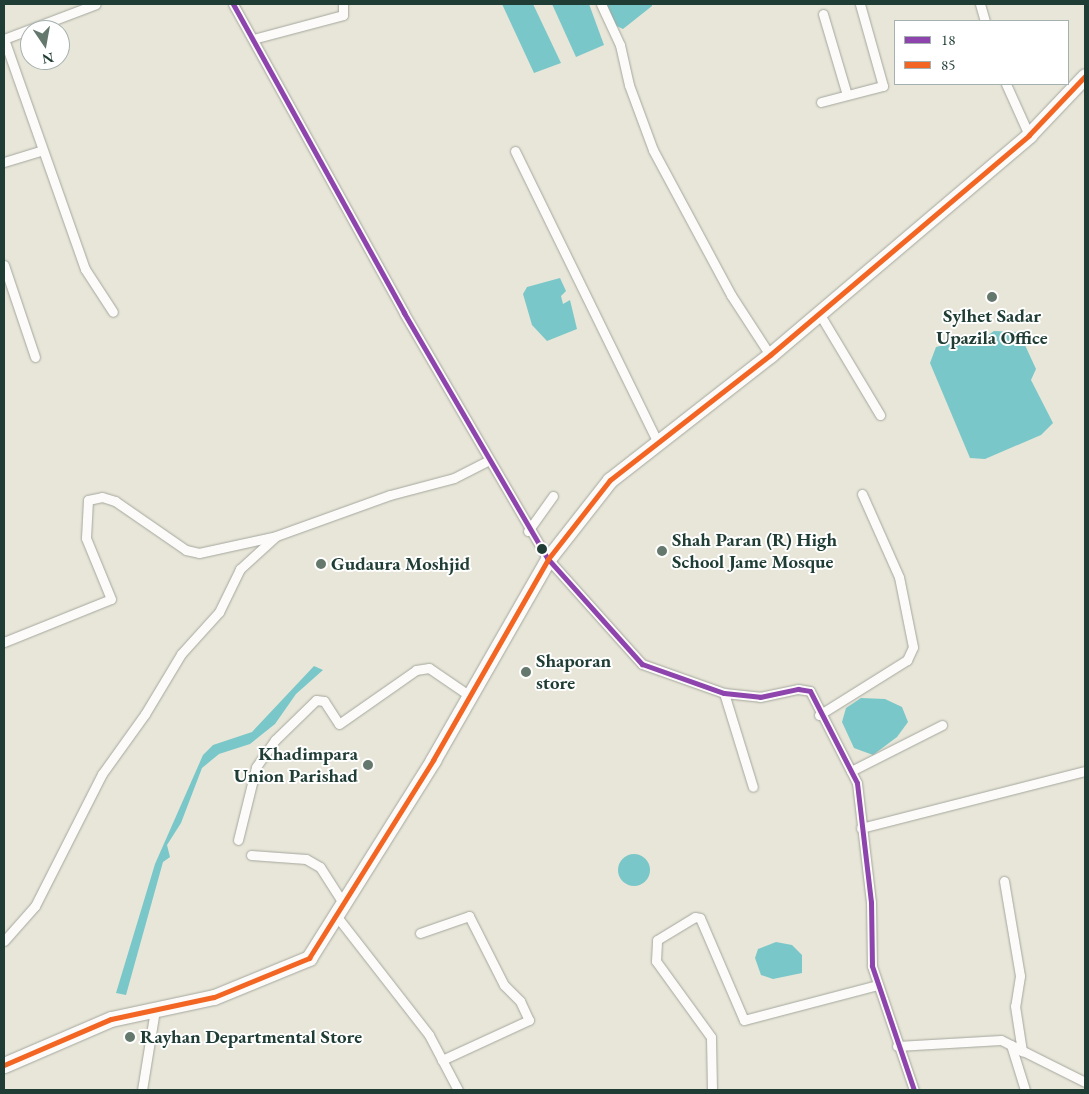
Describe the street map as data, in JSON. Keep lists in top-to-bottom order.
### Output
{
  "places": [
    "Sylhet Sadar Upazila Office",
    "Shah Paran (R) High School Jame Mosque",
    "Gudaura Moshjid",
    "Shaporan store",
    "Khadimpara Union Parishad",
    "Rayhan Departmental Store"
  ],
  "lines": ["transit line 18", "transit line 85"],
  "legend": ["18", "85"],
  "north": "bottom"
}
